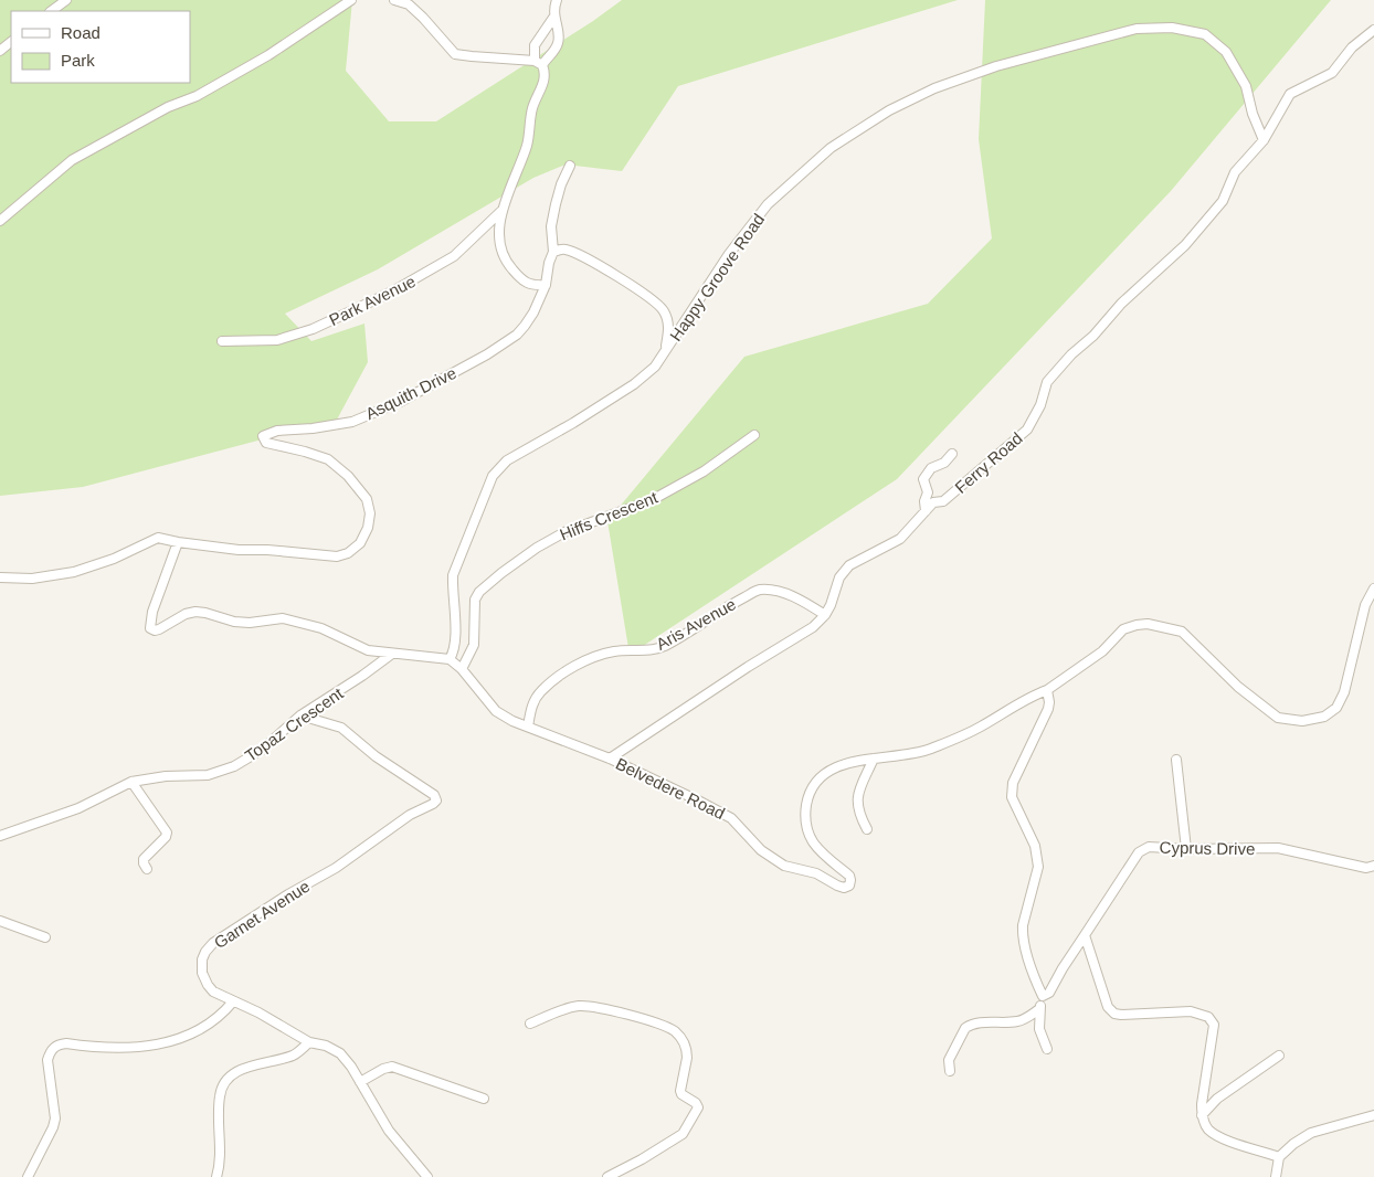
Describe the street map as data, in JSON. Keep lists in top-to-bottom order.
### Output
{
  "streets": {
    "street": [
      "Happy Groove Road",
      "Park Avenue",
      "Asquith Drive",
      "Ferry Road",
      "Hiffs Crescent",
      "Aris Avenue",
      "Topaz Crescent",
      "Belvedere Road",
      "Cyprus Drive",
      "Garnet Avenue"
    ]
  },
  "crossings": [
    ["Happy Groove Road", "Ferry Road"],
    ["Happy Groove Road", "Belvedere Road"],
    ["Ferry Road", "Aris Avenue"],
    ["Ferry Road", "Belvedere Road"],
    ["Hiffs Crescent", "Belvedere Road"],
    ["Aris Avenue", "Belvedere Road"],
    ["Topaz Crescent", "Garnet Avenue"]
  ],
  "legend": ["Road", "Park"]
}
